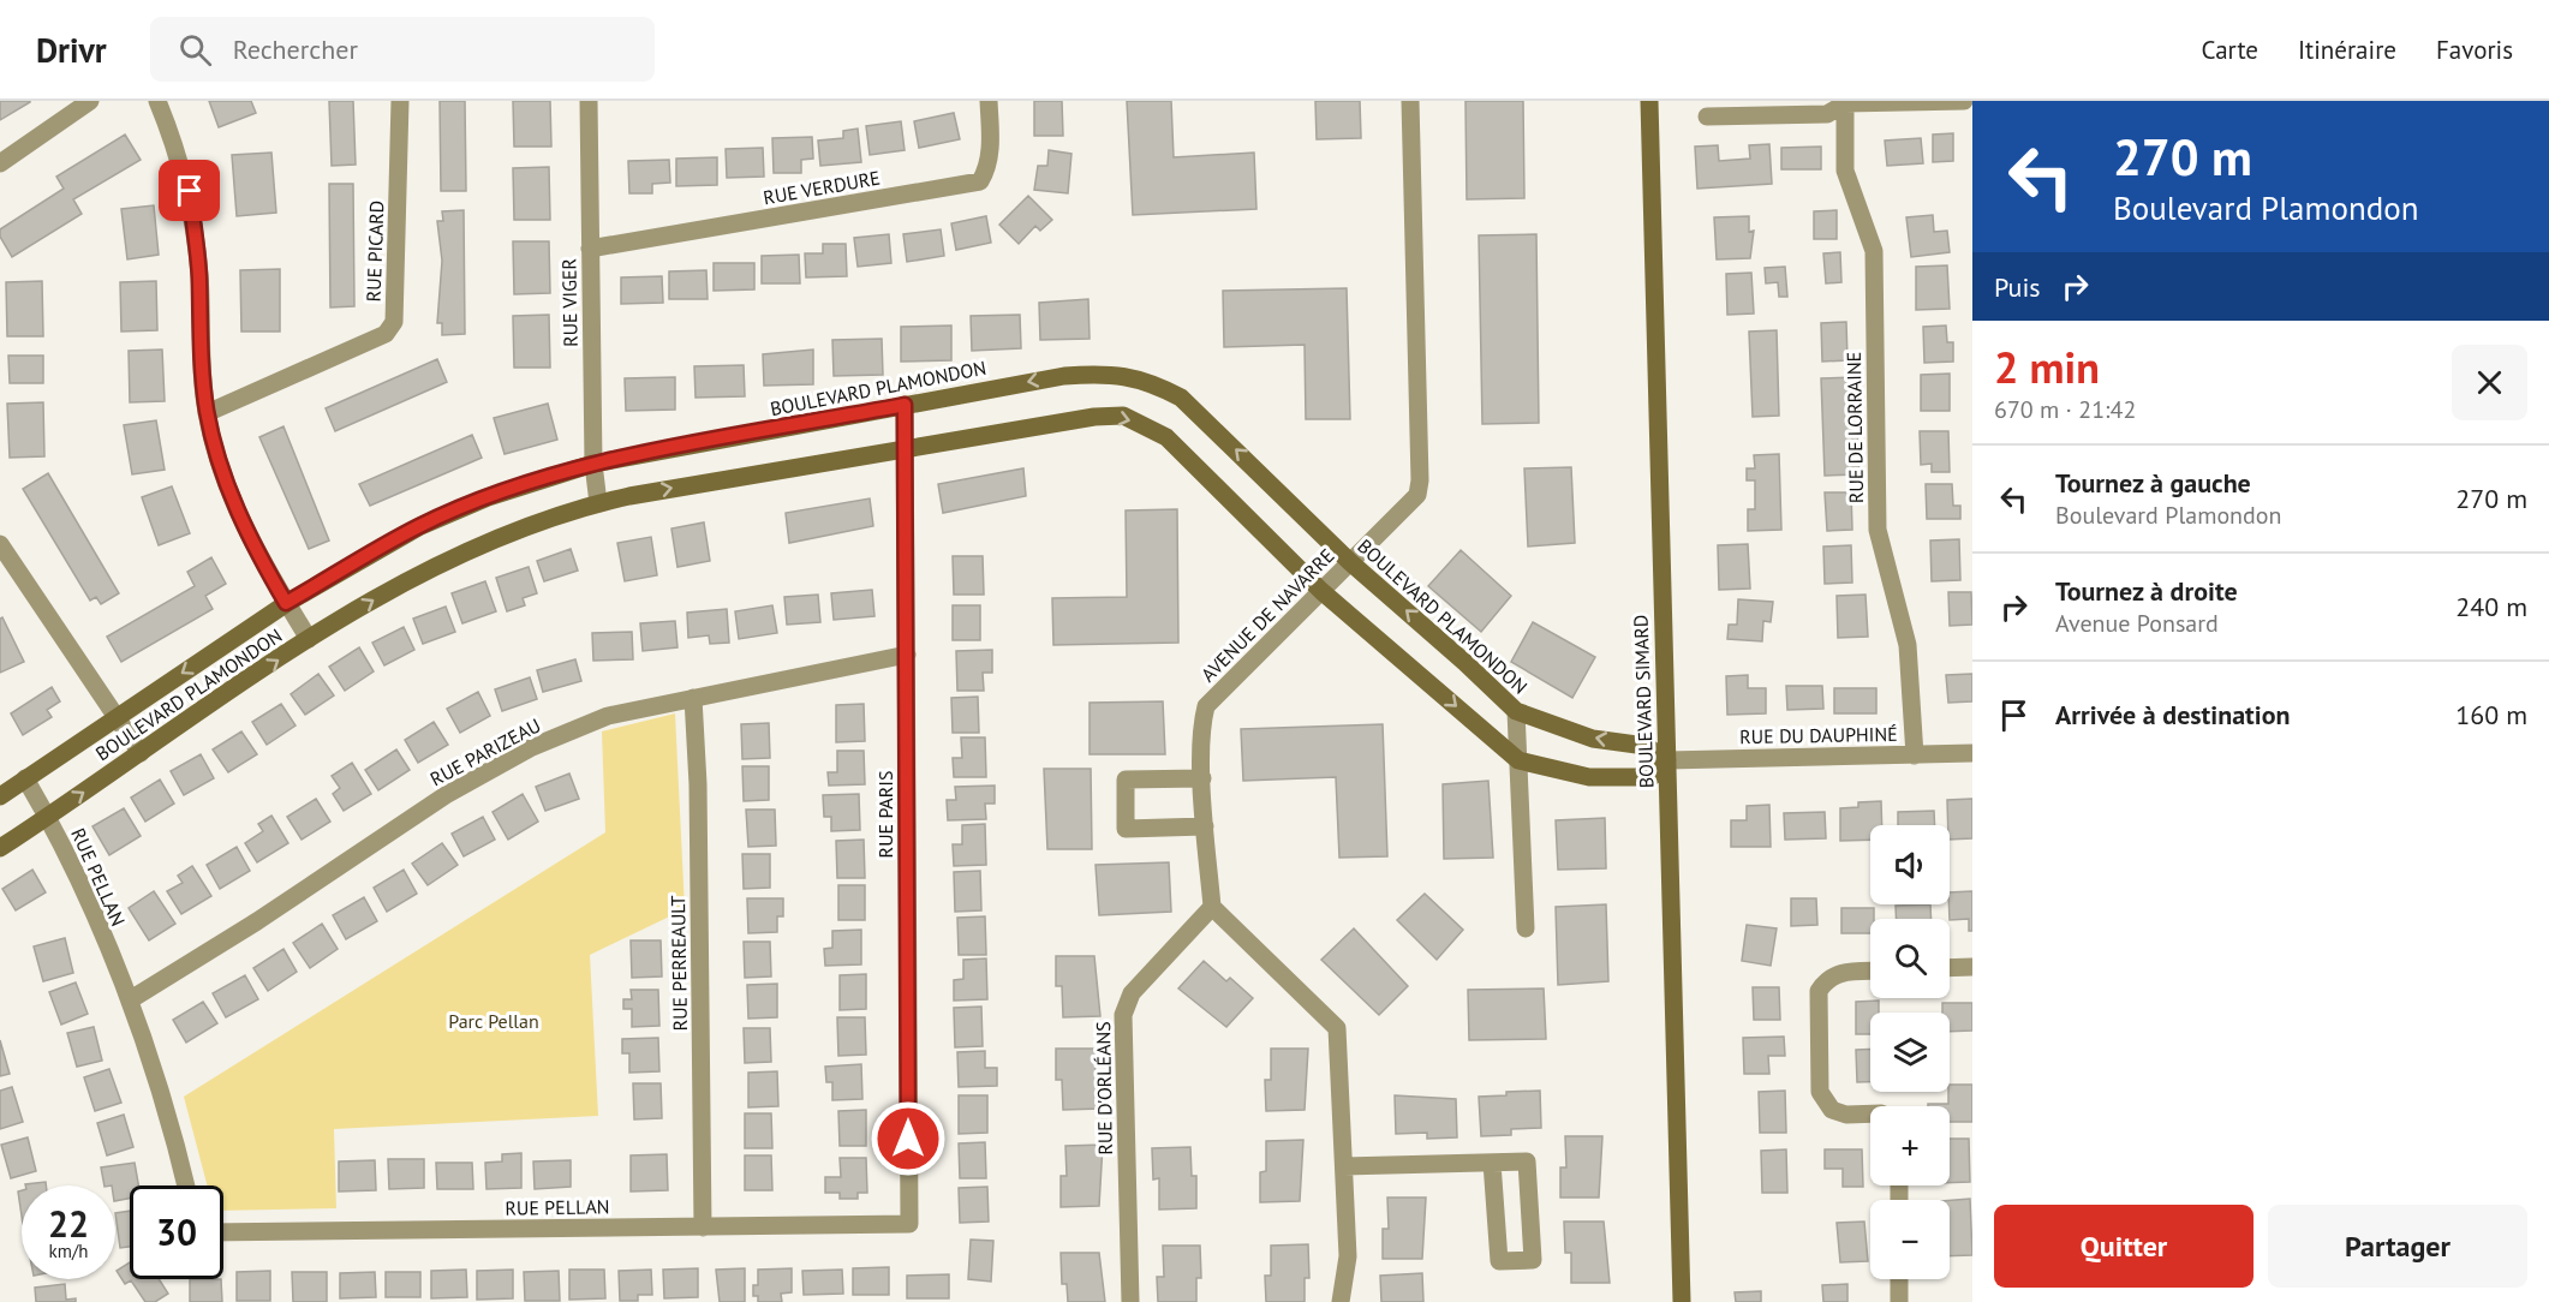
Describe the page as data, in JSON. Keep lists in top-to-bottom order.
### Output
{
  "streets": {
    "street": [
      "RUE VERDURE",
      "RUE PICARD",
      "RUE VIGER",
      "BOULEVARD PLAMONDON",
      "RUE DE LORRAINE",
      "AVENUE DE NAVARRE",
      "BOULEVARD SIMARD",
      "RUE DU DAUPHINÉ",
      "RUE PARIZEAU",
      "RUE PARIS",
      "RUE PELLAN",
      "RUE PERREAULT",
      "RUE D'ORLÉANS"
    ]
  },
  "crossings": [
    ["RUE VERDURE", "RUE VIGER"],
    ["RUE VIGER", "BOULEVARD PLAMONDON"],
    ["BOULEVARD PLAMONDON", "AVENUE DE NAVARRE"],
    ["BOULEVARD PLAMONDON", "BOULEVARD SIMARD"],
    ["BOULEVARD PLAMONDON", "RUE DU DAUPHINÉ"],
    ["BOULEVARD PLAMONDON", "RUE PARIS"],
    ["BOULEVARD PLAMONDON", "RUE PELLAN"],
    ["RUE DE LORRAINE", "RUE DU DAUPHINÉ"],
    ["AVENUE DE NAVARRE", "RUE D'ORLÉANS"],
    ["BOULEVARD SIMARD", "RUE DU DAUPHINÉ"],
    ["RUE PARIZEAU", "RUE PARIS"],
    ["RUE PARIZEAU", "RUE PELLAN"],
    ["RUE PARIZEAU", "RUE PERREAULT"],
    ["RUE PARIS", "RUE PELLAN"],
    ["RUE PELLAN", "RUE PERREAULT"]
  ],
  "parks": ["Parc Pellan"],
  "page": {
    "header": "Drivr",
    "search": "Rechercher",
    "nav": ["Carte", "Itinéraire", "Favoris"],
    "turn": ["270 m", "Boulevard Plamondon"],
    "then": "Puis",
    "heading": ["2 min", "670 m · 21:42"],
    "list": [
      {
        "name": "Tournez à gauche",
        "note": "Boulevard Plamondon",
        "value": "270 m"
      },
      {
        "name": "Tournez à droite",
        "note": "Avenue Ponsard",
        "value": "240 m"
      },
      {
        "name": "Arrivée à destination",
        "value": "160 m"
      }
    ],
    "map_buttons": ["+", "−"],
    "speed": "22 km/h",
    "limit": "30",
    "buttons": ["Quitter", "Partager"]
  }
}
